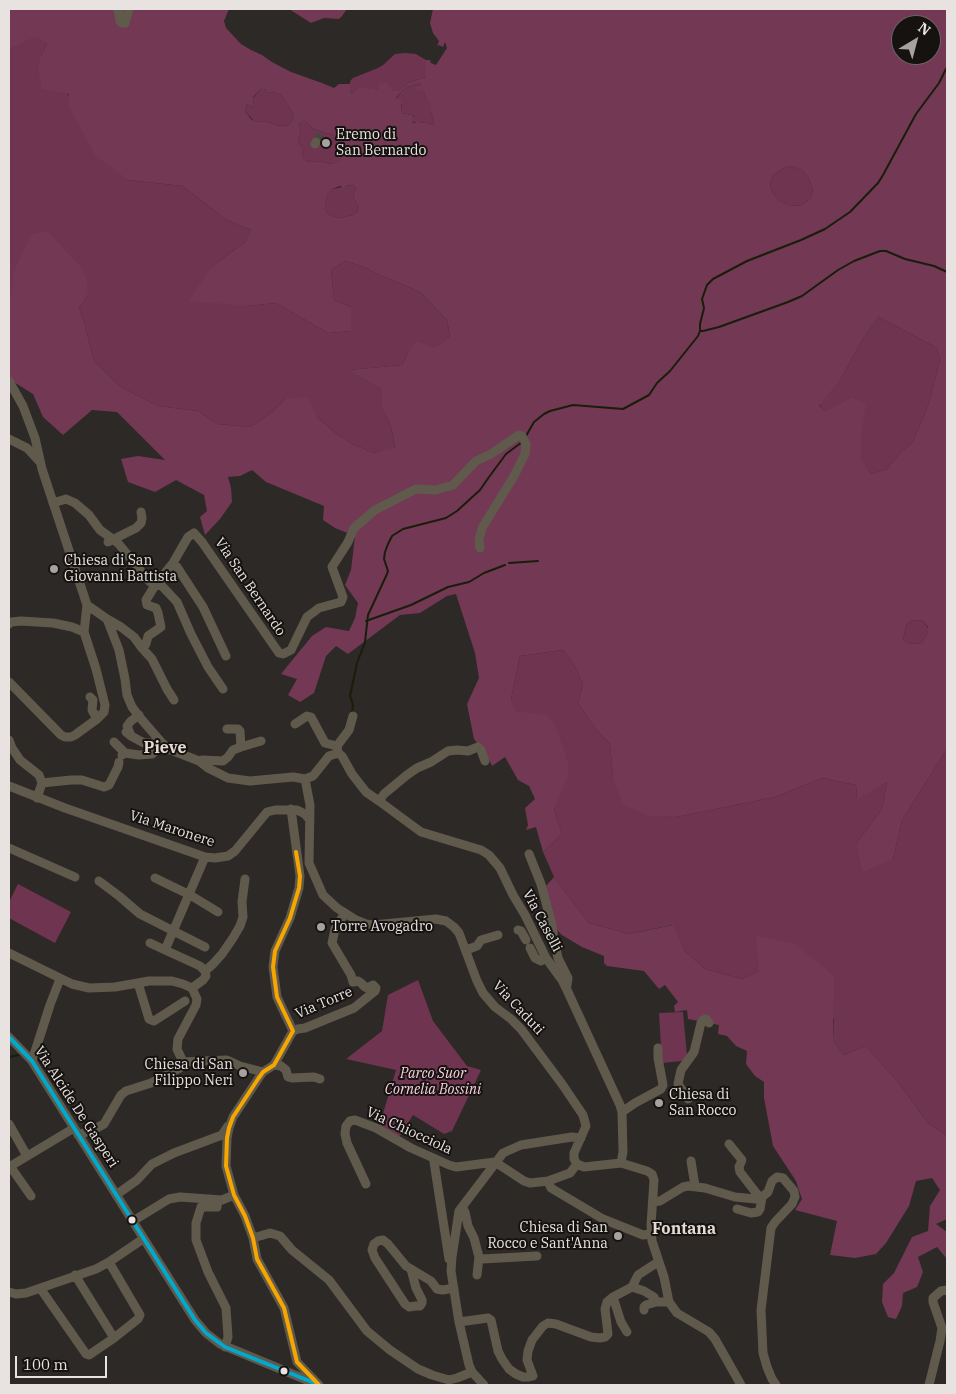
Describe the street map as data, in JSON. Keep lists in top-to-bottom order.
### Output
{
  "streets": {
    "street": [
      "Via San Bernardo",
      "Via Maronere",
      "Via Caselli",
      "Via Torre",
      "Via Caduti",
      "Via Alcide De Gasperi",
      "Via Chiocciola"
    ]
  },
  "crossings": [
    ["Via Torre", "Via Caduti"]
  ],
  "districts": ["Pieve", "Fontana"],
  "parks": ["Parco Suor Cornelia Bossini"],
  "places": [
    "Eremo di San Bernardo",
    "Chiesa di San Giovanni Battista",
    "Torre Avogadro",
    "Chiesa di San Filippo Neri",
    "Chiesa di San Rocco",
    "Chiesa di San Rocco e Sant'Anna"
  ],
  "scale_bar": "100 m",
  "north": "top right"
}
